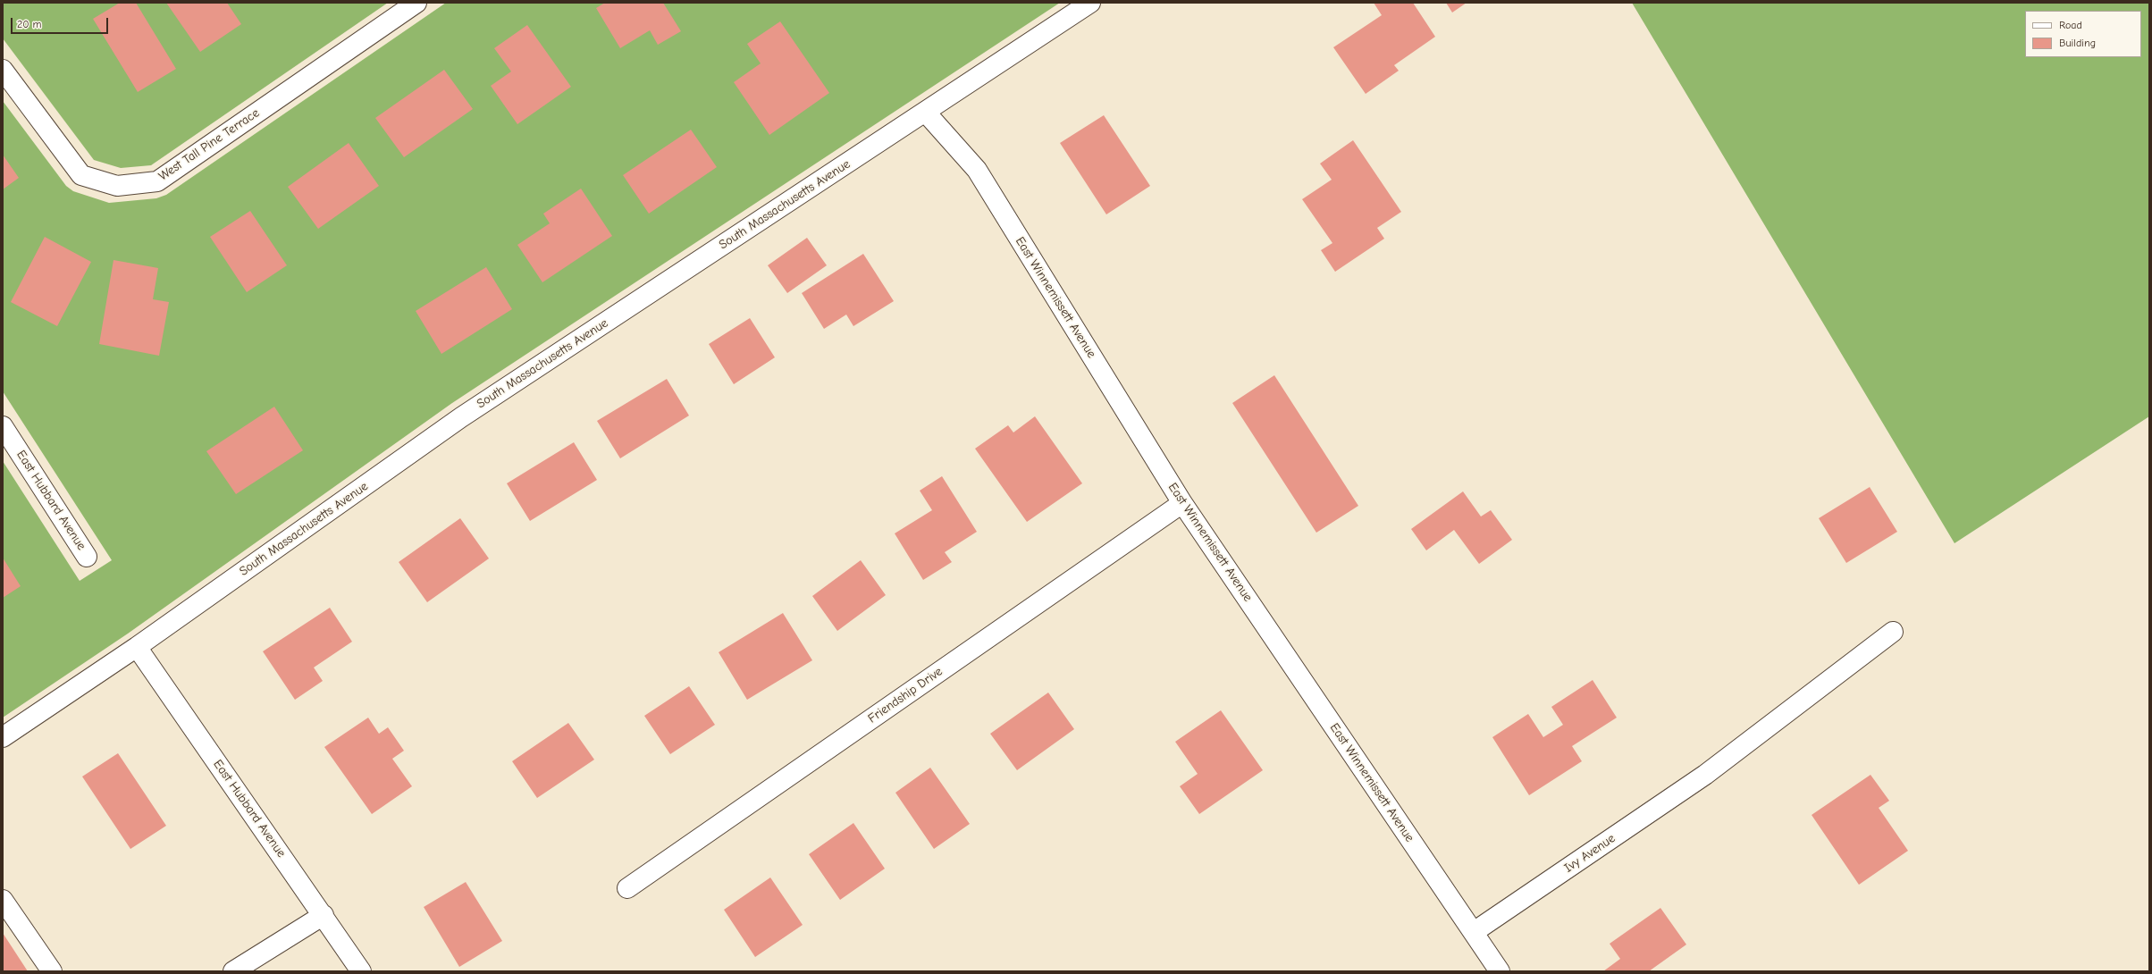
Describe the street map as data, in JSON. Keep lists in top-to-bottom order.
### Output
{
  "streets": {
    "street": [
      "West Tall Pine Terrace",
      "South Massachusetts Avenue",
      "East Winnemissett Avenue",
      "East Hubbard Avenue",
      "Friendship Drive",
      "Ivy Avenue"
    ]
  },
  "crossings": [
    ["South Massachusetts Avenue", "East Winnemissett Avenue"],
    ["South Massachusetts Avenue", "East Hubbard Avenue"],
    ["East Winnemissett Avenue", "Friendship Drive"],
    ["East Winnemissett Avenue", "Ivy Avenue"]
  ],
  "legend": ["Road", "Building"],
  "scale_bar": "20 m"
}
